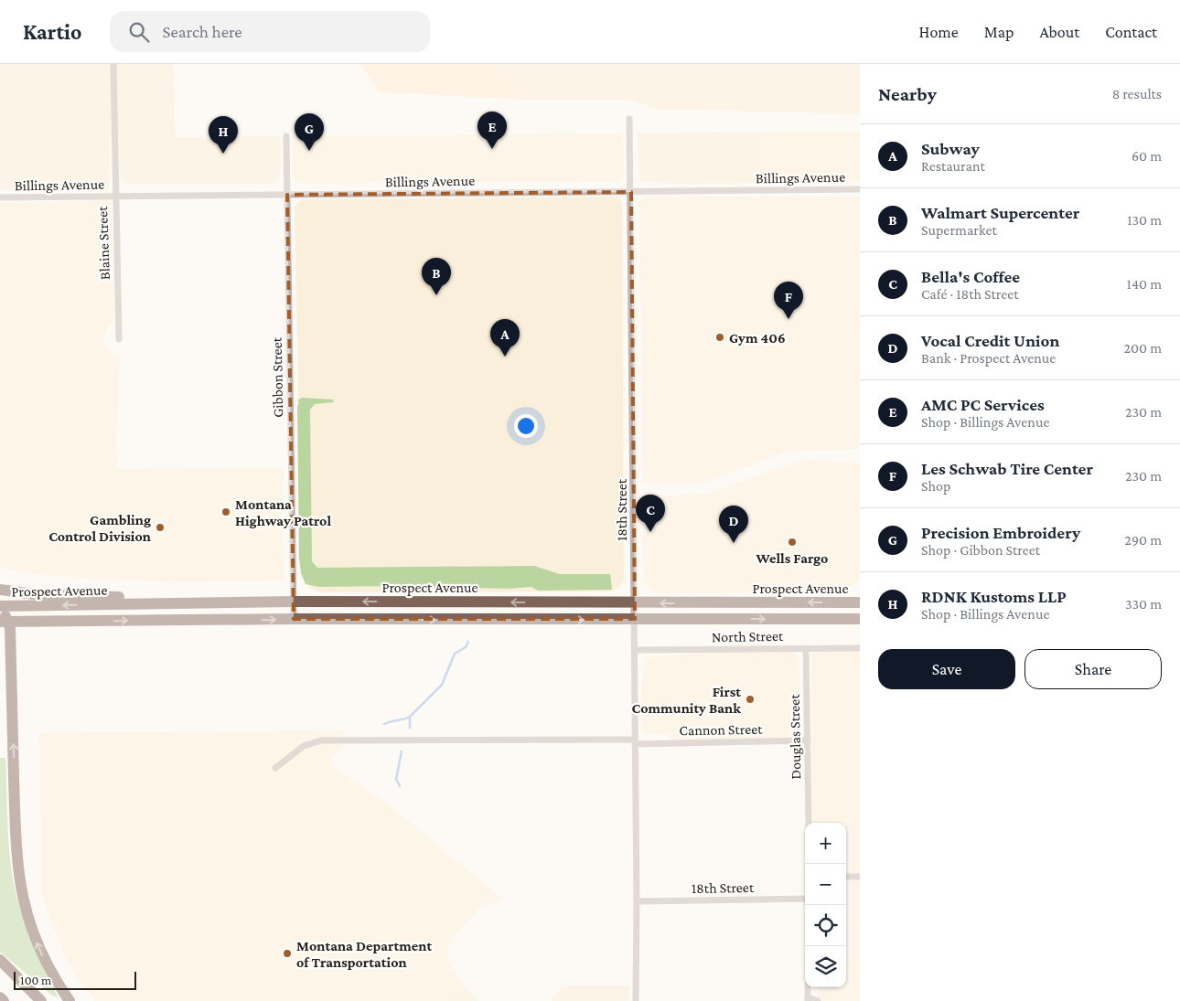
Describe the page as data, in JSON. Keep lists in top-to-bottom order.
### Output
{
  "streets": {
    "highway": ["Prospect Avenue"],
    "street": [
      "Billings Avenue",
      "Blaine Street",
      "Gibbon Street",
      "18th Street",
      "North Street",
      "Cannon Street",
      "Douglas Street"
    ]
  },
  "crossings": [
    ["Billings Avenue", "Blaine Street"],
    ["Billings Avenue", "Gibbon Street"],
    ["Billings Avenue", "18th Street"],
    ["Gibbon Street", "Prospect Avenue"],
    ["18th Street", "Prospect Avenue"],
    ["18th Street", "North Street"],
    ["18th Street", "Cannon Street"],
    ["North Street", "Douglas Street"],
    ["Cannon Street", "Douglas Street"]
  ],
  "places": [
    "Gym 406",
    "Montana Highway Patrol",
    "Gambling Control Division",
    "Wells Fargo",
    "First Community Bank",
    "Montana Department of Transportation"
  ],
  "scale_bar": "100 m",
  "page": {
    "header": "Kartio",
    "search": "Search here",
    "nav": [
      "Home",
      "Map",
      "About",
      "Contact"
    ],
    "heading": ["Nearby", "8 results"],
    "pins": [
      "E",
      "G",
      "H",
      "B",
      "F",
      "A",
      "C",
      "D"
    ],
    "list": [
      {
        "mark": "A",
        "name": "Subway",
        "note": "Restaurant",
        "value": "60 m"
      },
      {
        "mark": "B",
        "name": "Walmart Supercenter",
        "note": "Supermarket",
        "value": "130 m"
      },
      {
        "mark": "C",
        "name": "Bella's Coffee",
        "note": "Café · 18th Street",
        "value": "140 m"
      },
      {
        "mark": "D",
        "name": "Vocal Credit Union",
        "note": "Bank · Prospect Avenue",
        "value": "200 m"
      },
      {
        "mark": "E",
        "name": "AMC PC Services",
        "note": "Shop · Billings Avenue",
        "value": "230 m"
      },
      {
        "mark": "F",
        "name": "Les Schwab Tire Center",
        "note": "Shop",
        "value": "230 m"
      },
      {
        "mark": "G",
        "name": "Precision Embroidery",
        "note": "Shop · Gibbon Street",
        "value": "290 m"
      },
      {
        "mark": "H",
        "name": "RDNK Kustoms LLP",
        "note": "Shop · Billings Avenue",
        "value": "330 m"
      }
    ],
    "buttons": ["Save", "Share"],
    "map_buttons": ["+", "−"],
    "scale": "100 m"
  }
}
